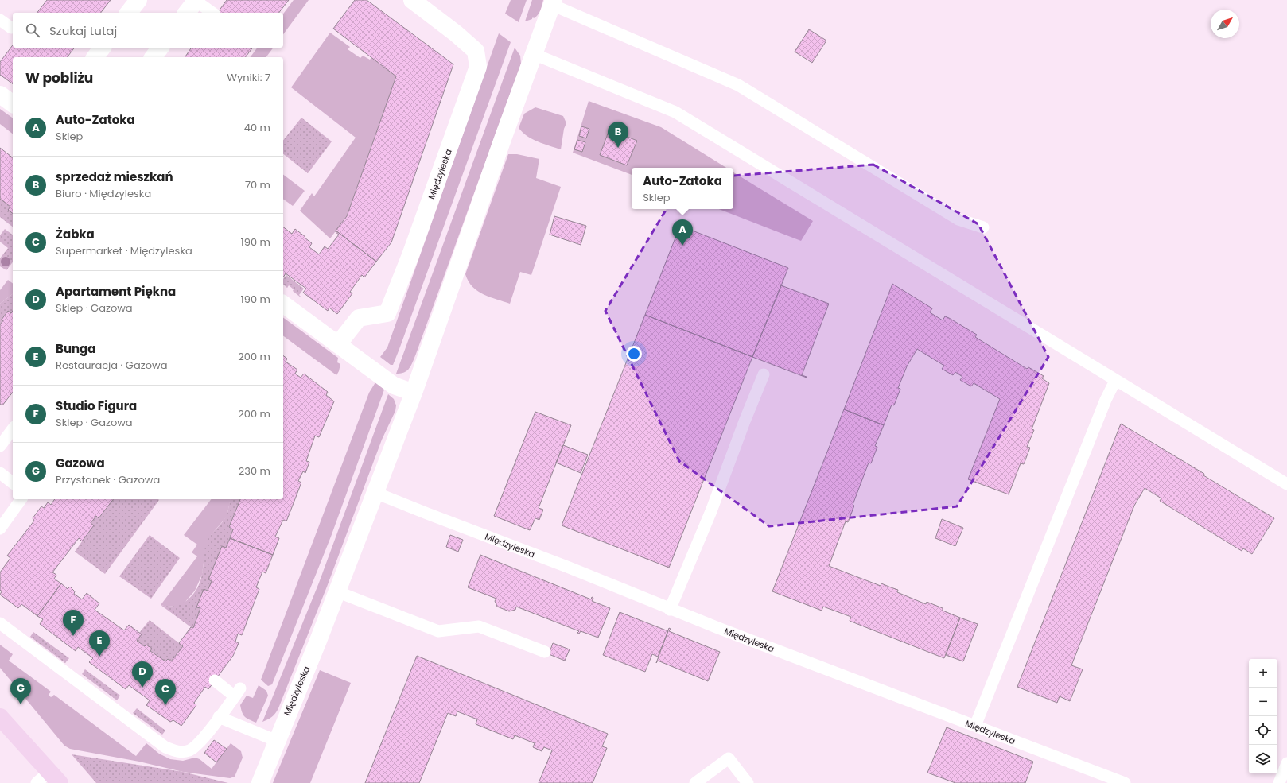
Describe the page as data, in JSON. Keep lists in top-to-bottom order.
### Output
{
  "streets": {
    "street": ["Międzyleska"]
  },
  "north": "top right",
  "page": {
    "search": "Szukaj tutaj",
    "heading": ["W pobliżu", "Wyniki: 7"],
    "list": [
      {
        "mark": "A",
        "name": "Auto-Zatoka",
        "note": "Sklep",
        "value": "40 m"
      },
      {
        "mark": "B",
        "name": "sprzedaż mieszkań",
        "note": "Biuro · Międzyleska",
        "value": "70 m"
      },
      {
        "mark": "C",
        "name": "Żabka",
        "note": "Supermarket · Międzyleska",
        "value": "190 m"
      },
      {
        "mark": "D",
        "name": "Apartament Piękna",
        "note": "Sklep · Gazowa",
        "value": "190 m"
      },
      {
        "mark": "E",
        "name": "Bunga",
        "note": "Restauracja · Gazowa",
        "value": "200 m"
      },
      {
        "mark": "F",
        "name": "Studio Figura",
        "note": "Sklep · Gazowa",
        "value": "200 m"
      },
      {
        "mark": "G",
        "name": "Gazowa",
        "note": "Przystanek · Gazowa",
        "value": "230 m"
      }
    ],
    "pins": [
      "B",
      "A",
      "F",
      "E",
      "D",
      "G",
      "C"
    ],
    "popup": ["Auto-Zatoka", "Sklep"],
    "map_buttons": ["+", "−"]
  }
}
